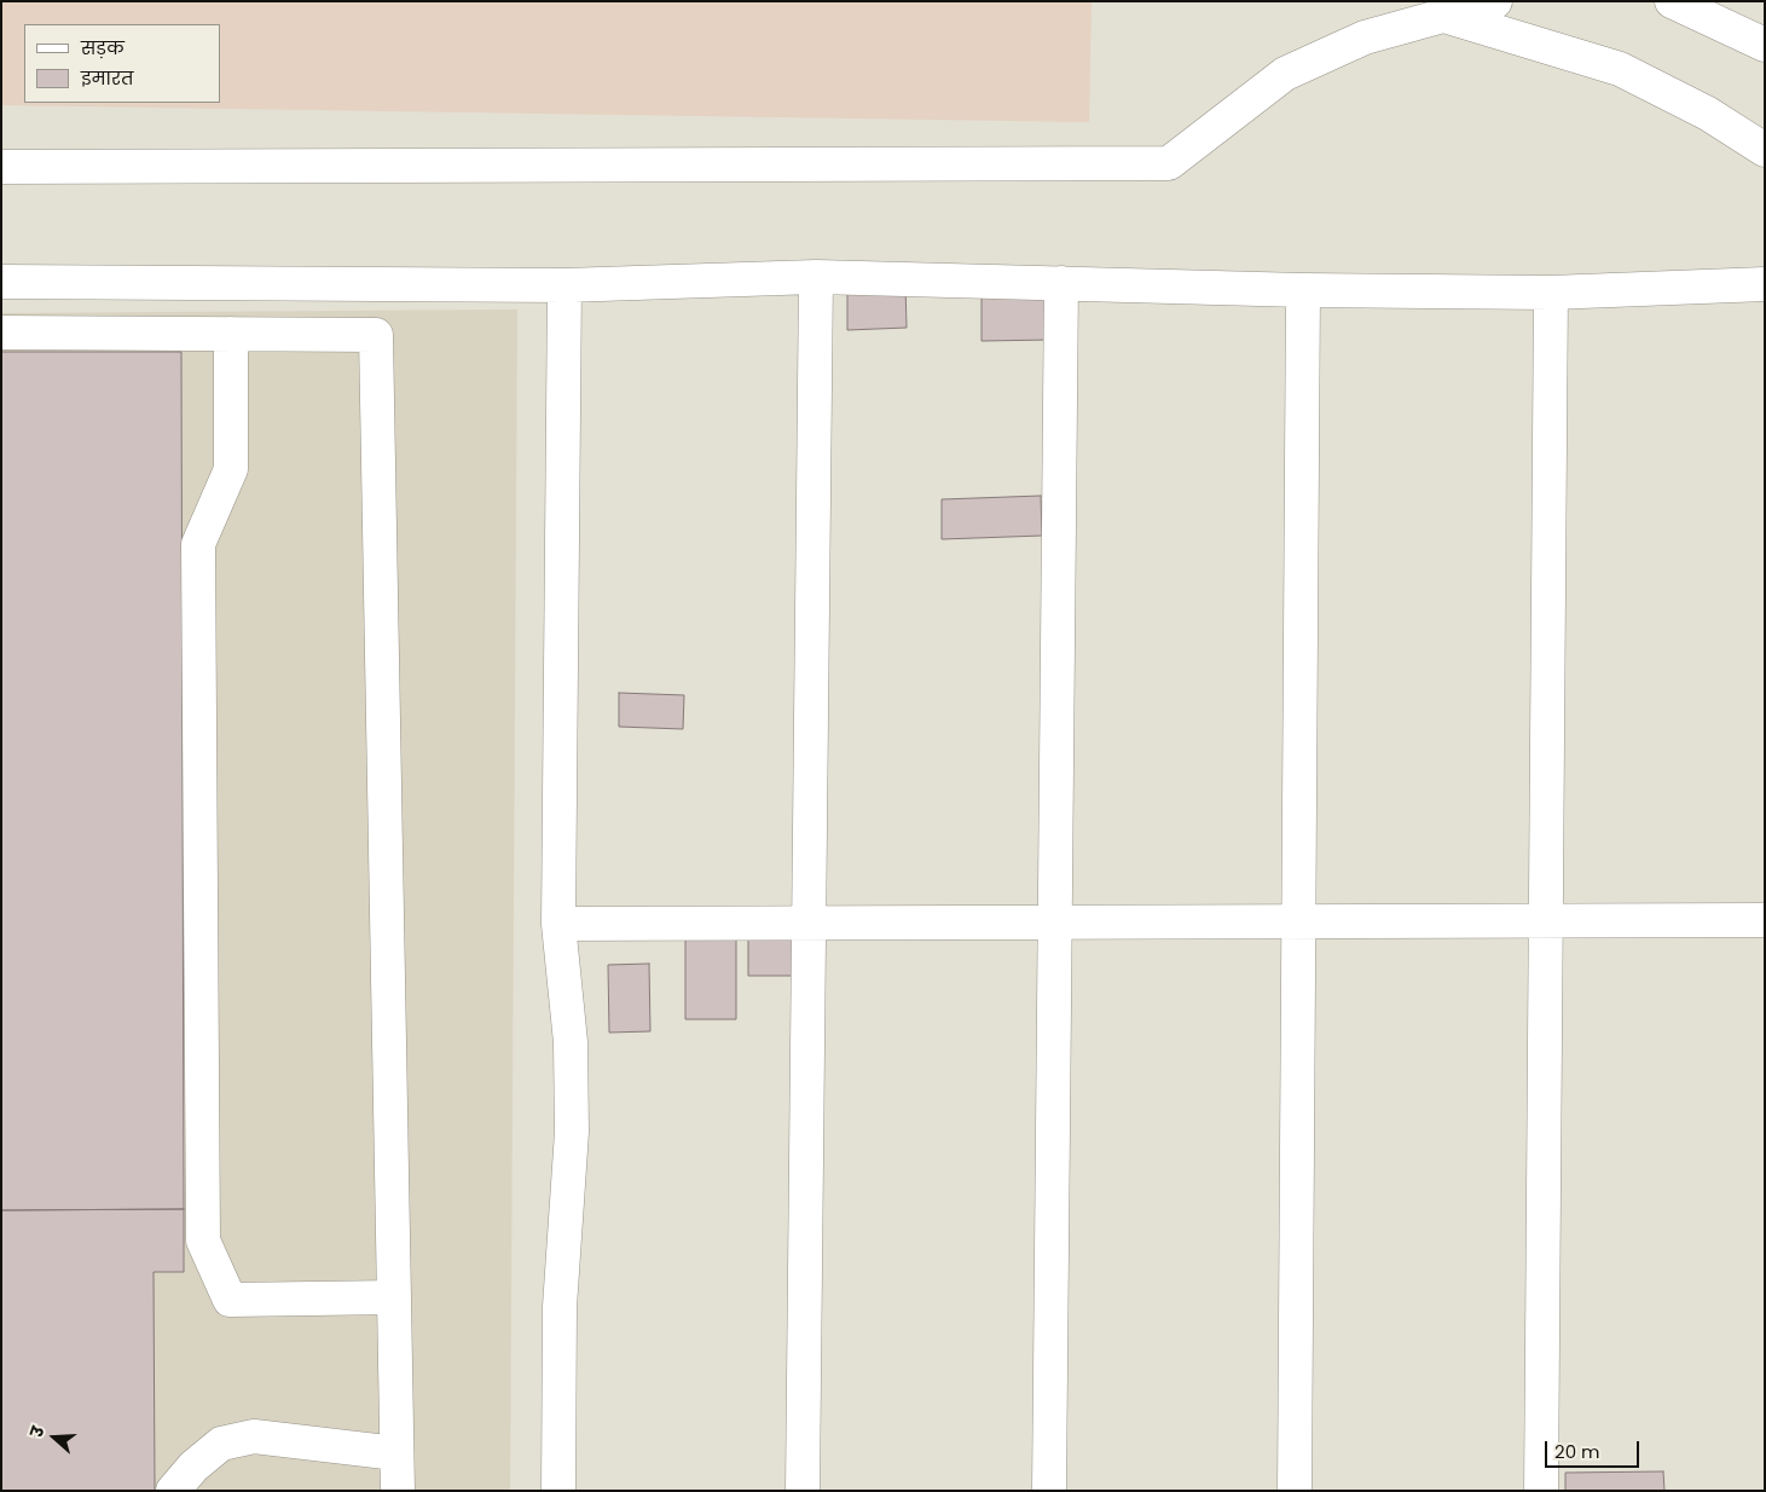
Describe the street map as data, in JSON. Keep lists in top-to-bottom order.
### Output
{
  "legend": ["सड़क", "इमारत"],
  "scale_bar": "20 m",
  "north": "left"
}
